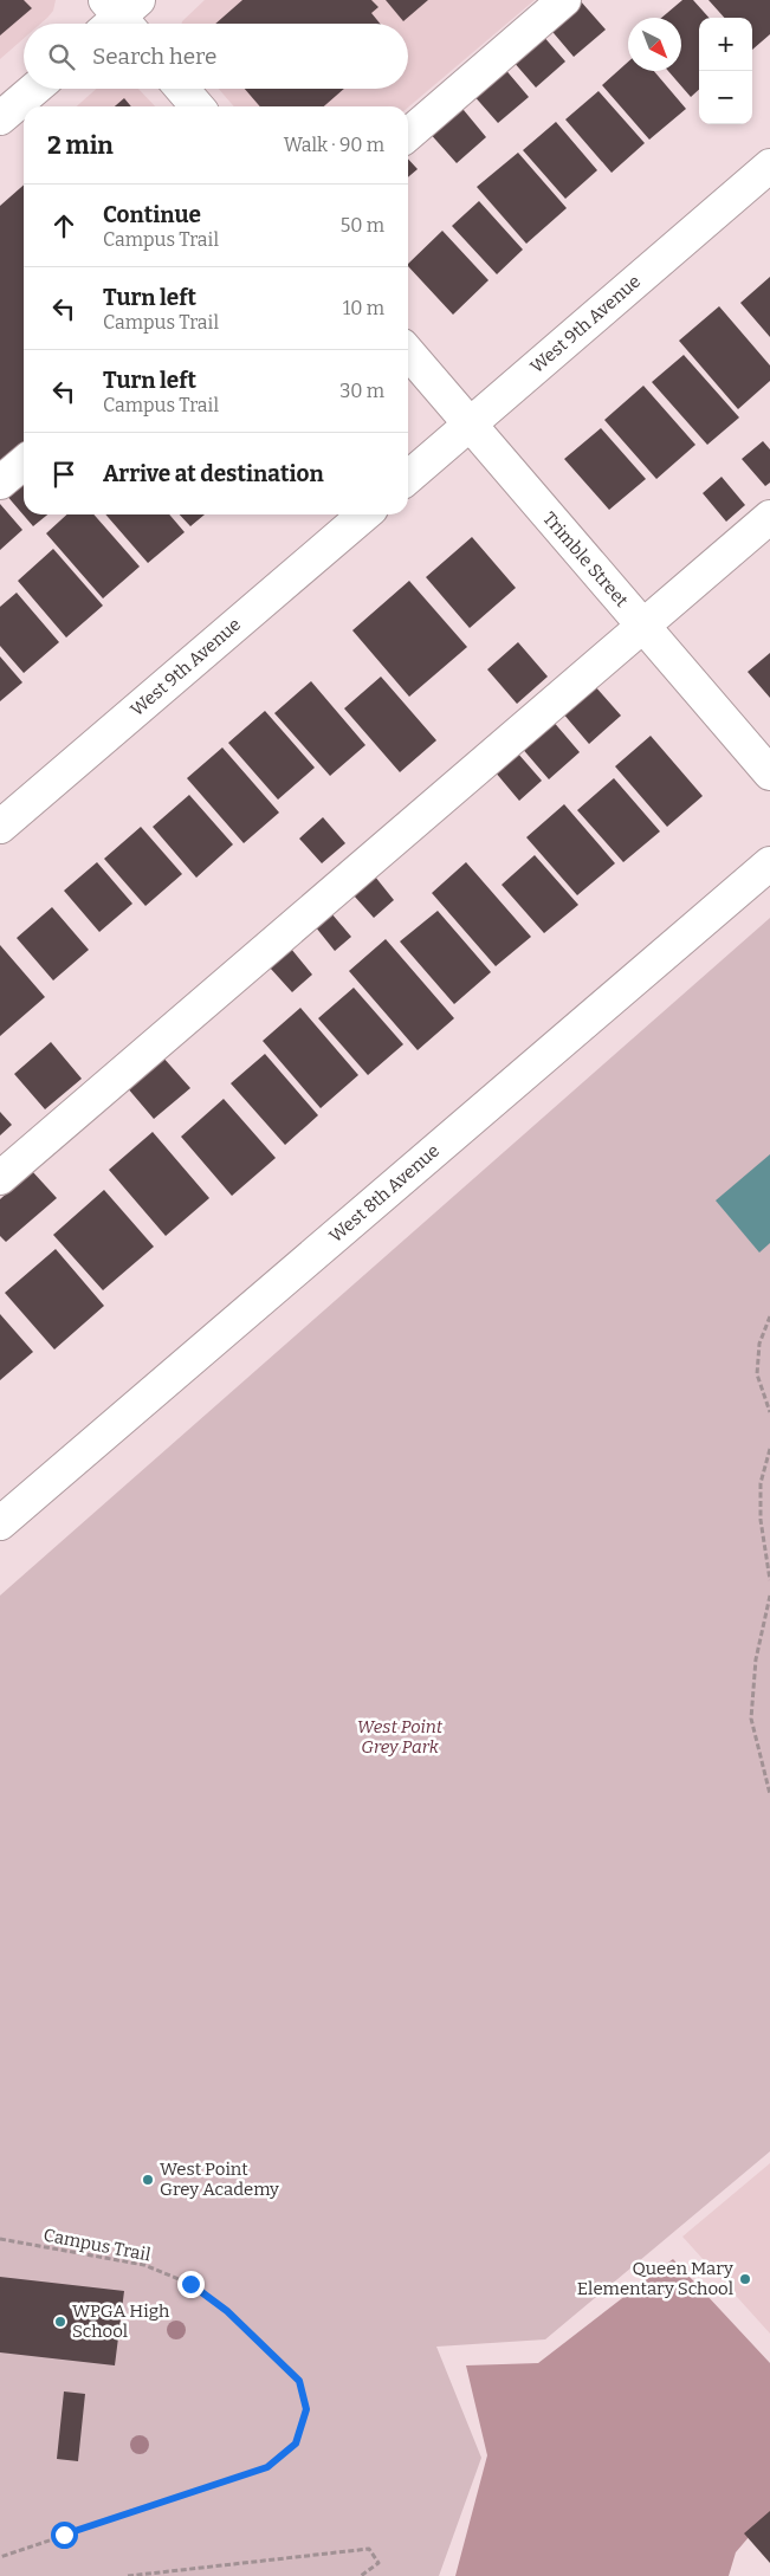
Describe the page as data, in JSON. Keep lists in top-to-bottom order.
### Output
{
  "streets": {
    "street": ["West 9th Avenue", "Trimble Street", "West 8th Avenue"],
    "path": ["Campus Trail"]
  },
  "crossings": [
    ["West 9th Avenue", "Trimble Street"]
  ],
  "parks": ["West Point Grey Park"],
  "places": ["West Point Grey Academy", "Queen Mary Elementary School", "WPGA High School"],
  "north": "bottom right",
  "page": {
    "map_buttons": ["+", "−"],
    "search": "Search here",
    "heading": ["2 min", "Walk · 90 m"],
    "list": [
      ["Continue", "Campus Trail", "50 m"],
      ["Turn left", "Campus Trail", "10 m"],
      ["Turn left", "Campus Trail", "30 m"],
      "Arrive at destination"
    ]
  }
}
